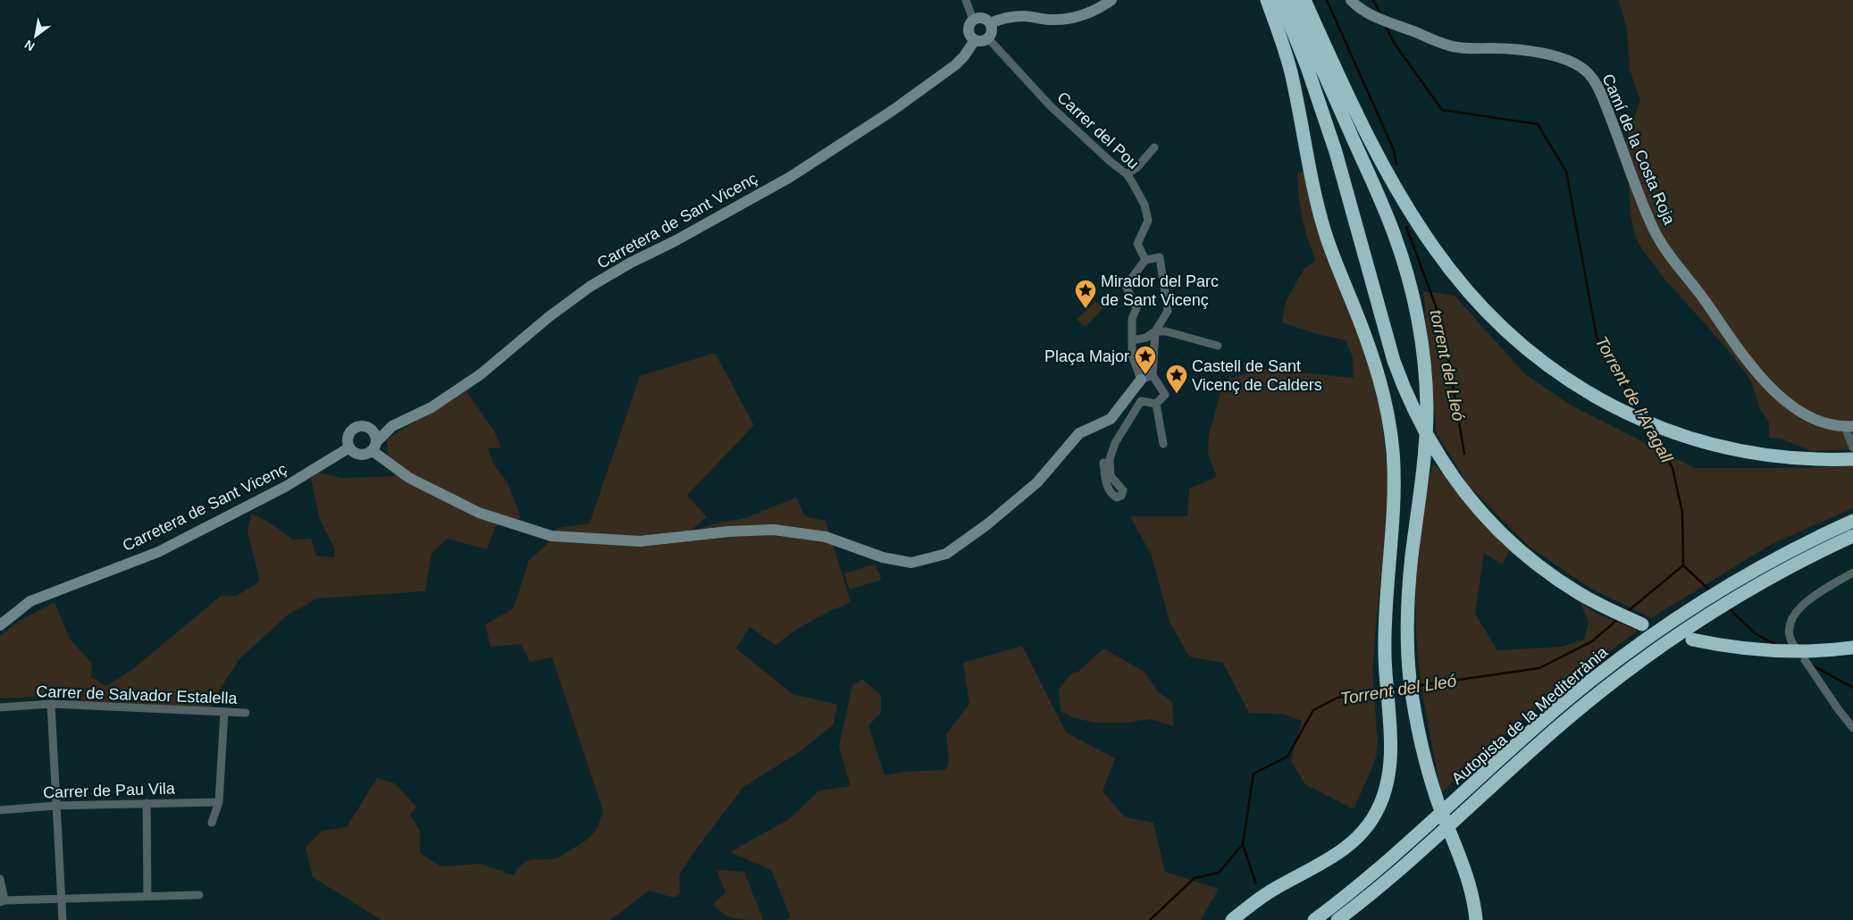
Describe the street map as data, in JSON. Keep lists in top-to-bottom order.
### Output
{
  "streets": {
    "highway": ["Autopista de la Mediterrània"],
    "street": [
      "Carrer del Pou",
      "Camí de la Costa Roja",
      "Carretera de Sant Vicenç",
      "Carrer de Salvador Estalella",
      "Carrer de Pau Vila"
    ]
  },
  "crossings": [
    ["Carrer del Pou", "Carretera de Sant Vicenç"]
  ],
  "water": ["torrent del Lleó", "Torrent de l'Aragall", "Torrent del Lleó"],
  "places": {
    "place": ["Mirador del Parc de Sant Vicenç", "Plaça Major", "Castell de Sant Vicenç de Calders"]
  },
  "north": "bottom left"
}
